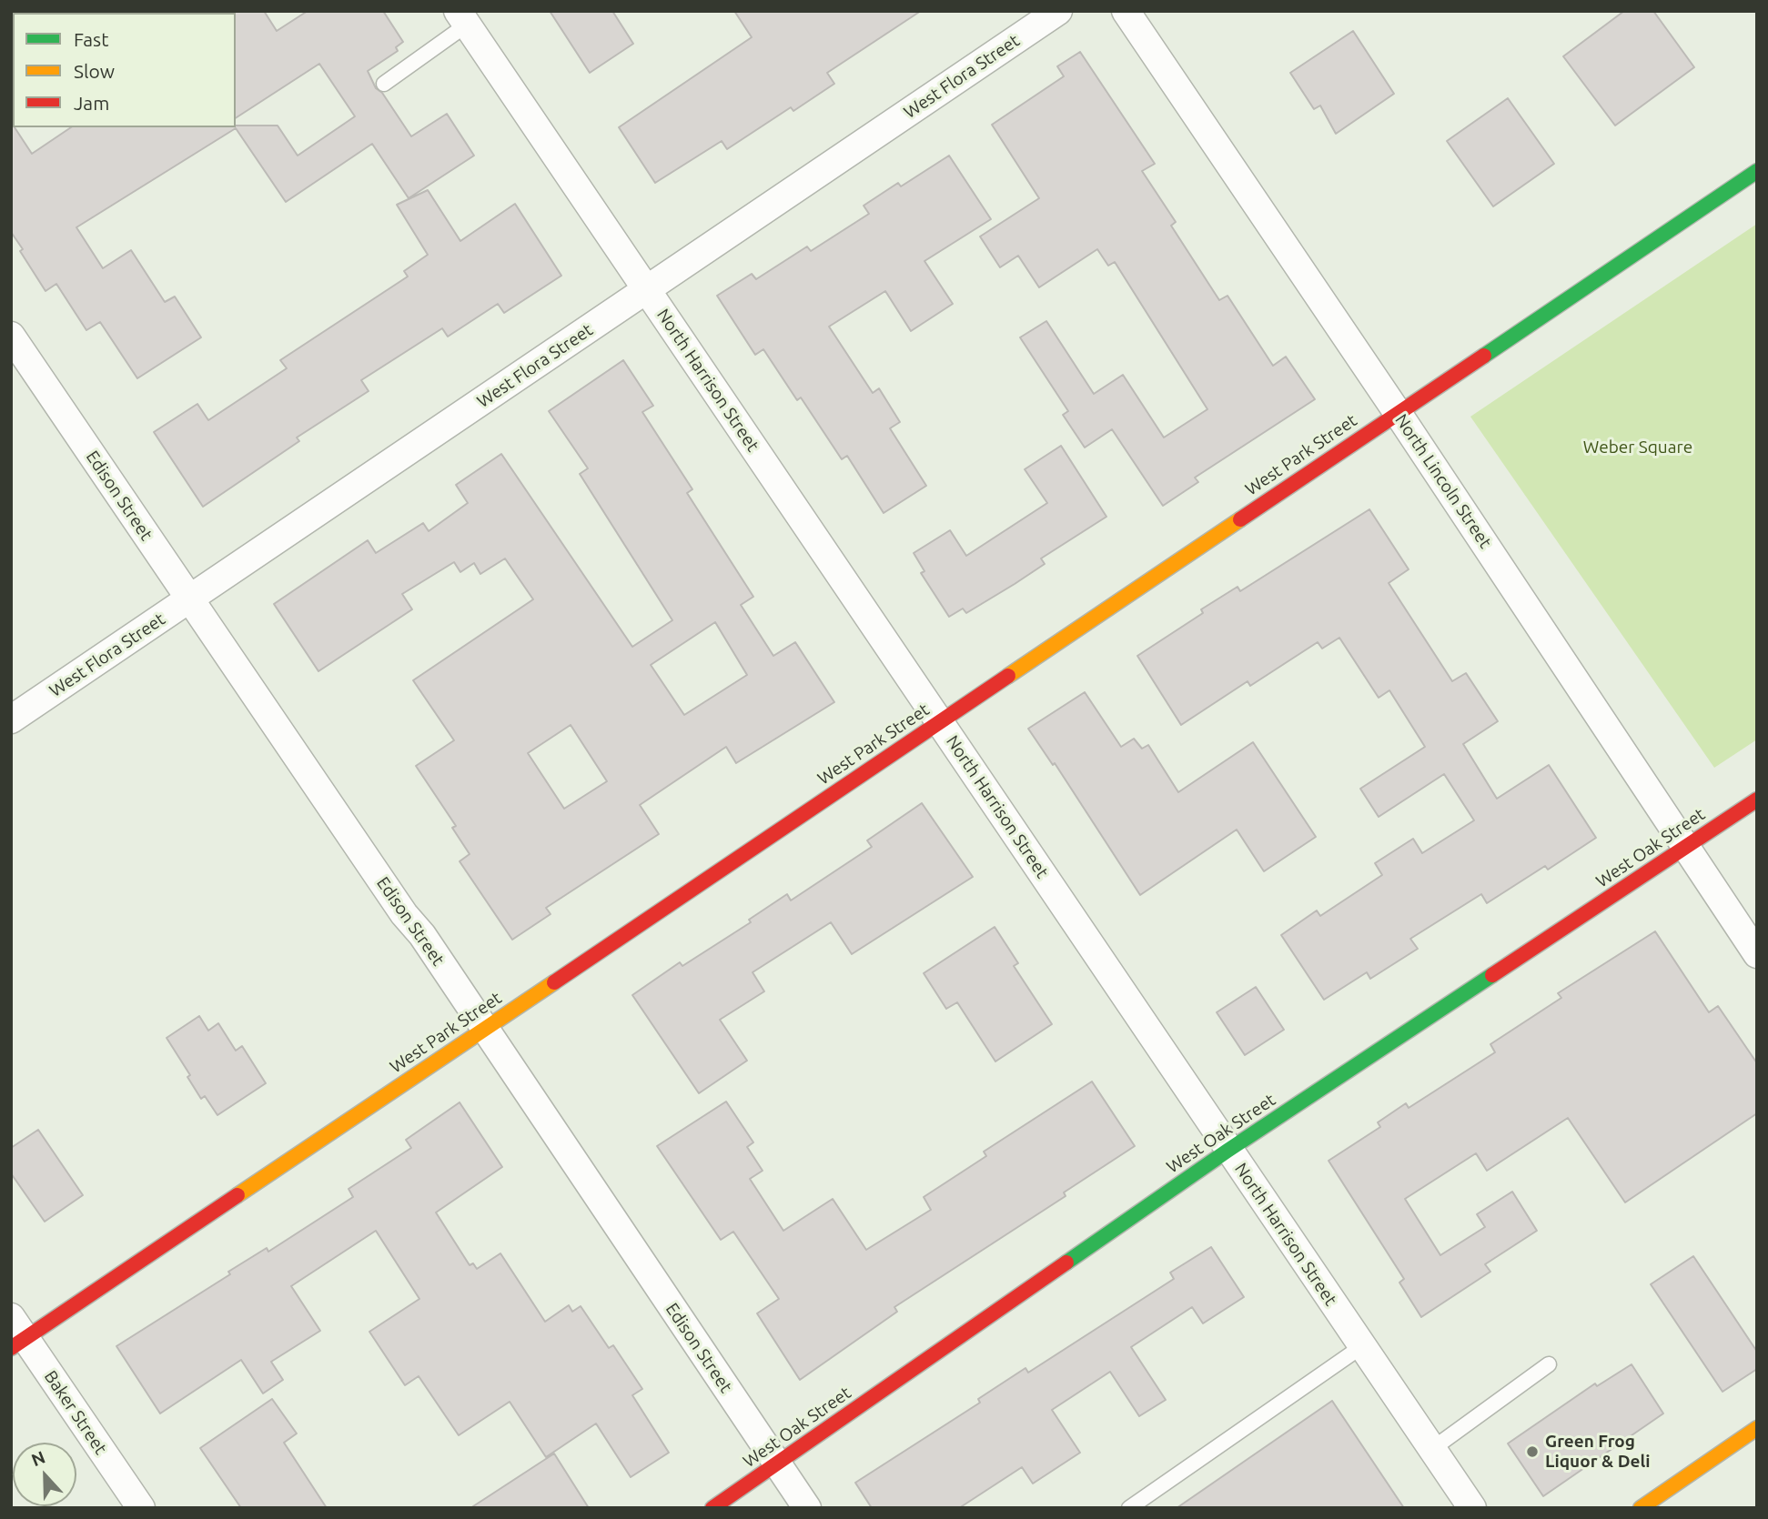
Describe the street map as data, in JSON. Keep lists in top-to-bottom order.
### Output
{
  "streets": {
    "street": [
      "West Flora Street",
      "North Harrison Street",
      "West Park Street",
      "North Lincoln Street",
      "Edison Street",
      "West Oak Street",
      "Baker Street"
    ]
  },
  "crossings": [
    ["West Flora Street", "North Harrison Street"],
    ["West Flora Street", "Edison Street"],
    ["North Harrison Street", "West Park Street"],
    ["North Harrison Street", "West Oak Street"],
    ["West Park Street", "North Lincoln Street"],
    ["West Park Street", "Edison Street"],
    ["West Park Street", "Baker Street"],
    ["North Lincoln Street", "West Oak Street"],
    ["Edison Street", "West Oak Street"]
  ],
  "parks": ["Weber Square"],
  "places": ["Green Frog Liquor & Deli"],
  "legend": ["Fast", "Slow", "Jam"],
  "north": "top"
}
